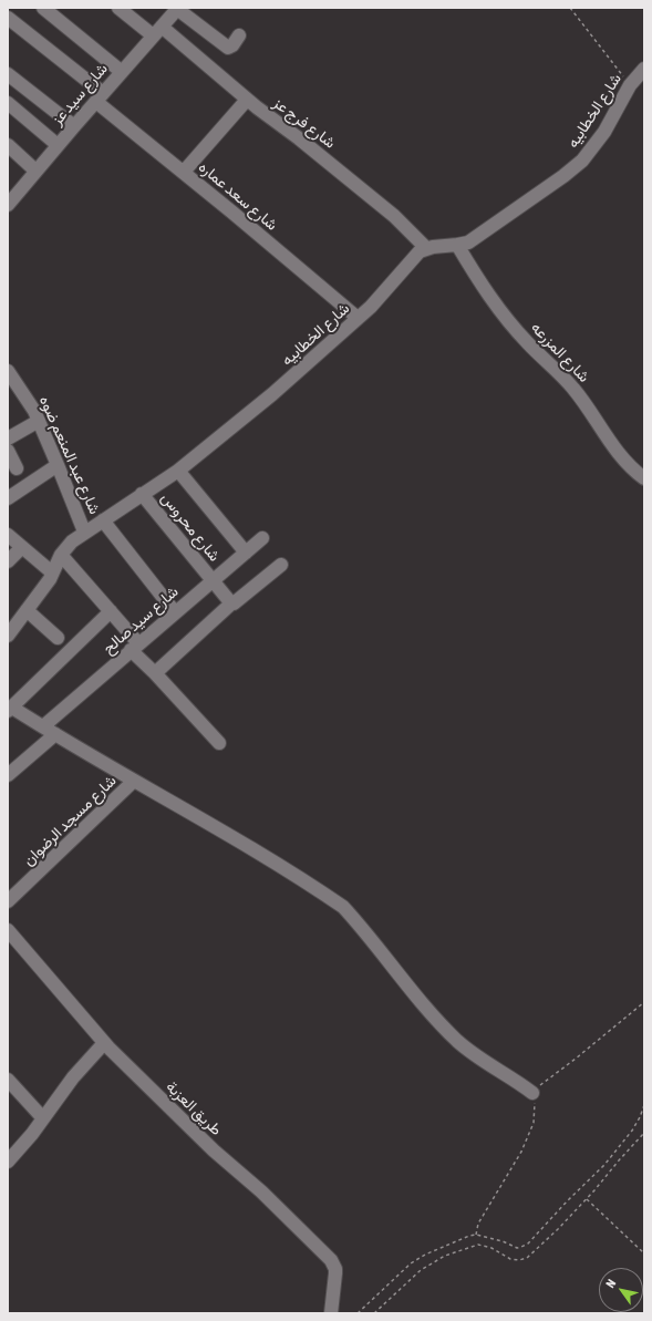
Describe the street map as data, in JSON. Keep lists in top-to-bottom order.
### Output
{
  "streets": {
    "street": [
      "شارع سيد عز",
      "شارع الخطابيه",
      "شارع فرج عز",
      "شارع سعد عماره",
      "شارع المزرعه",
      "شارع عبد المنعم ضوه",
      "شارع محروس",
      "شارع سيد صالح",
      "شارع مسجد الرضوان",
      "طريق العزبة"
    ]
  },
  "crossings": [
    ["شارع سيد عز", "شارع فرج عز"],
    ["شارع سيد عز", "شارع سعد عماره"],
    ["شارع الخطابيه", "شارع فرج عز"],
    ["شارع الخطابيه", "شارع سعد عماره"],
    ["شارع الخطابيه", "شارع المزرعه"],
    ["شارع الخطابيه", "شارع عبد المنعم ضوه"],
    ["شارع الخطابيه", "شارع محروس"],
    ["شارع محروس", "شارع سيد صالح"]
  ],
  "north": "top left"
}
